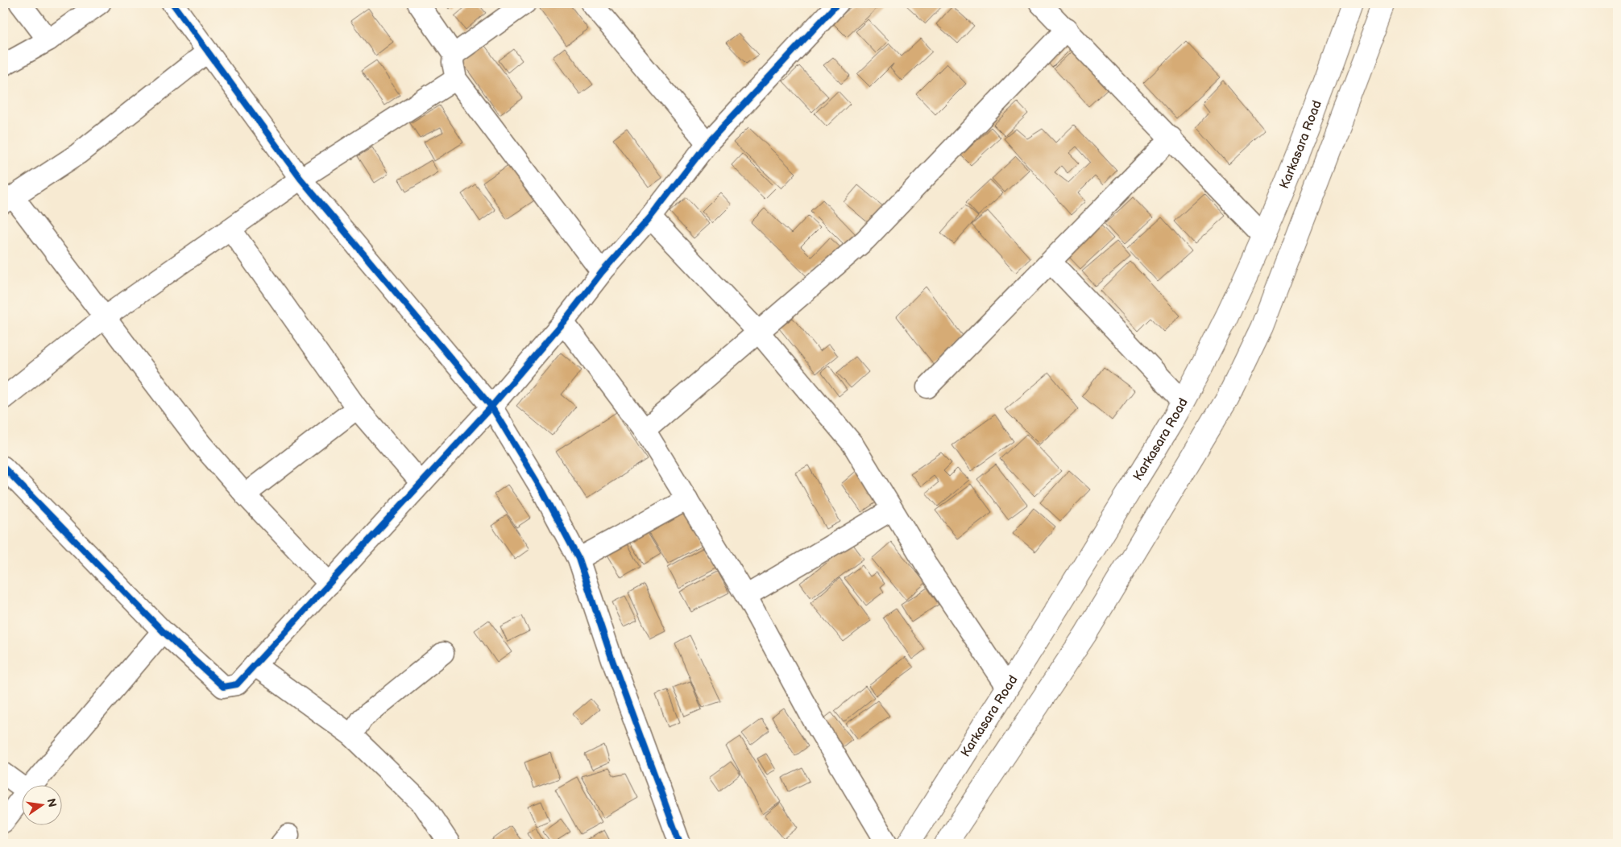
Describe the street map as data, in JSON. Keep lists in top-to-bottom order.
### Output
{
  "streets": {
    "main road": ["Karkasara Road"]
  },
  "north": "right"
}
